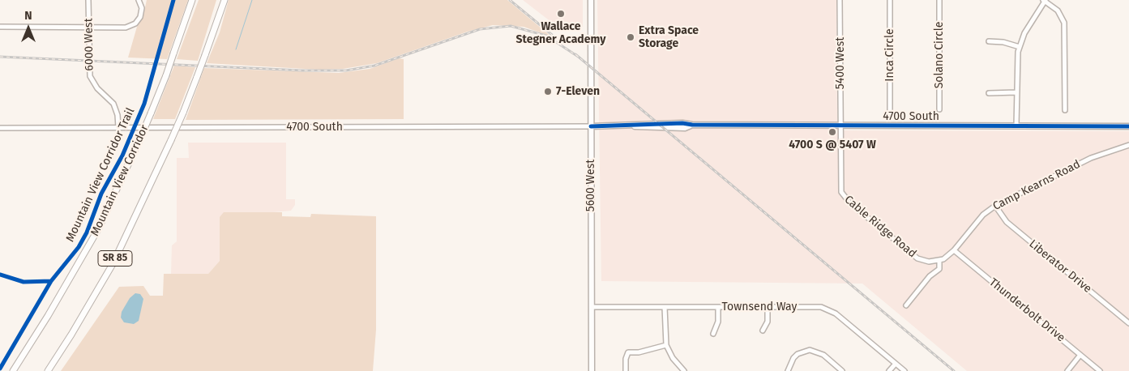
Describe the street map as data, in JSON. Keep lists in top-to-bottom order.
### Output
{
  "streets": {
    "highway": ["Mountain View Corridor", "SR 85"],
    "main road": ["4700 South", "5600 West"],
    "street": [
      "6000 West",
      "Inca Circle",
      "Solano Circle",
      "5400 West",
      "Camp Kearns Road",
      "Cable Ridge Road",
      "Liberator Drive",
      "Townsend Way",
      "Thunderbolt Drive"
    ],
    "cycle path": ["Mountain View Corridor Trail"]
  },
  "crossings": [
    ["6000 West", "4700 South"],
    ["5400 West", "4700 South"],
    ["5400 West", "Cable Ridge Road"],
    ["4700 South", "5600 West"],
    ["4700 South", "Cable Ridge Road"],
    ["5600 West", "Townsend Way"],
    ["Camp Kearns Road", "Cable Ridge Road"],
    ["Camp Kearns Road", "Liberator Drive"],
    ["Camp Kearns Road", "Thunderbolt Drive"]
  ],
  "places": [
    "Wallace Stegner Academy",
    "Extra Space Storage",
    "7-Eleven",
    "4700 S @ 5407 W"
  ],
  "north": "top"
}
